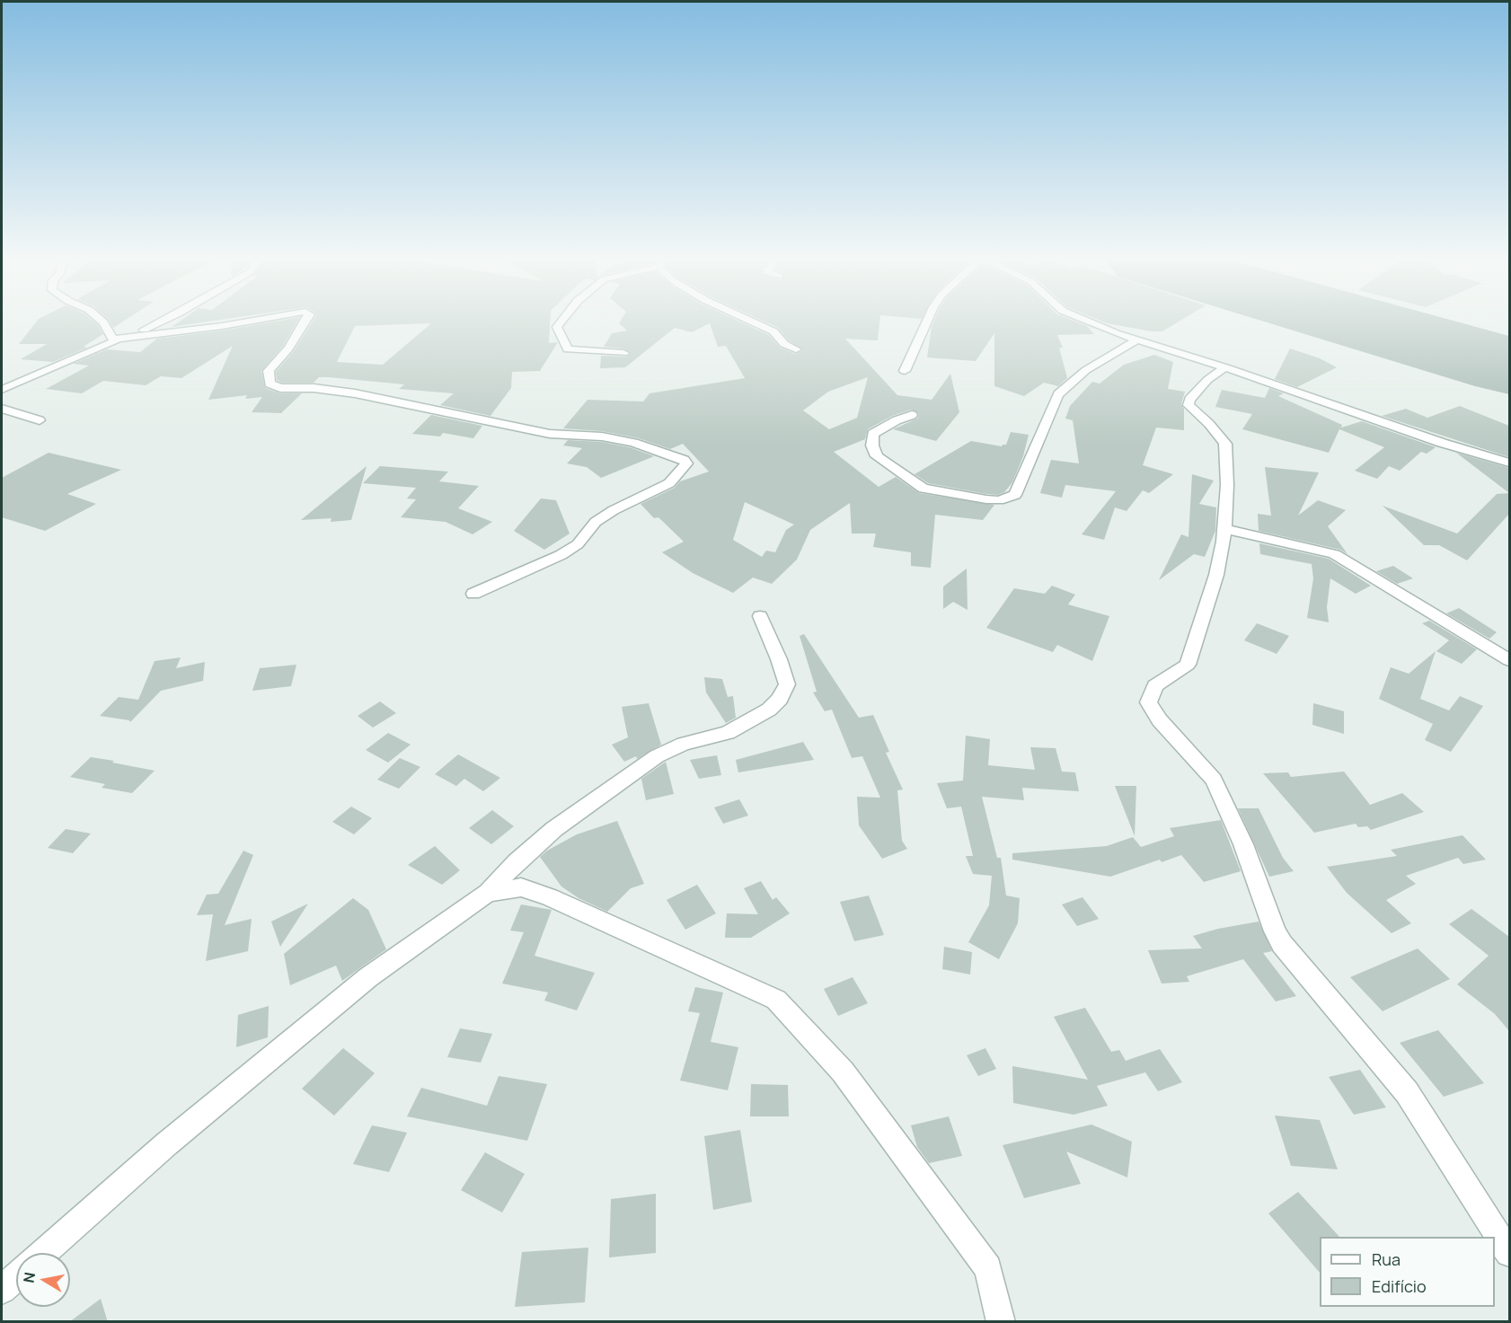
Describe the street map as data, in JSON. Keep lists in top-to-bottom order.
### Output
{
  "legend": ["Rua", "Edifício"],
  "north": "left"
}
